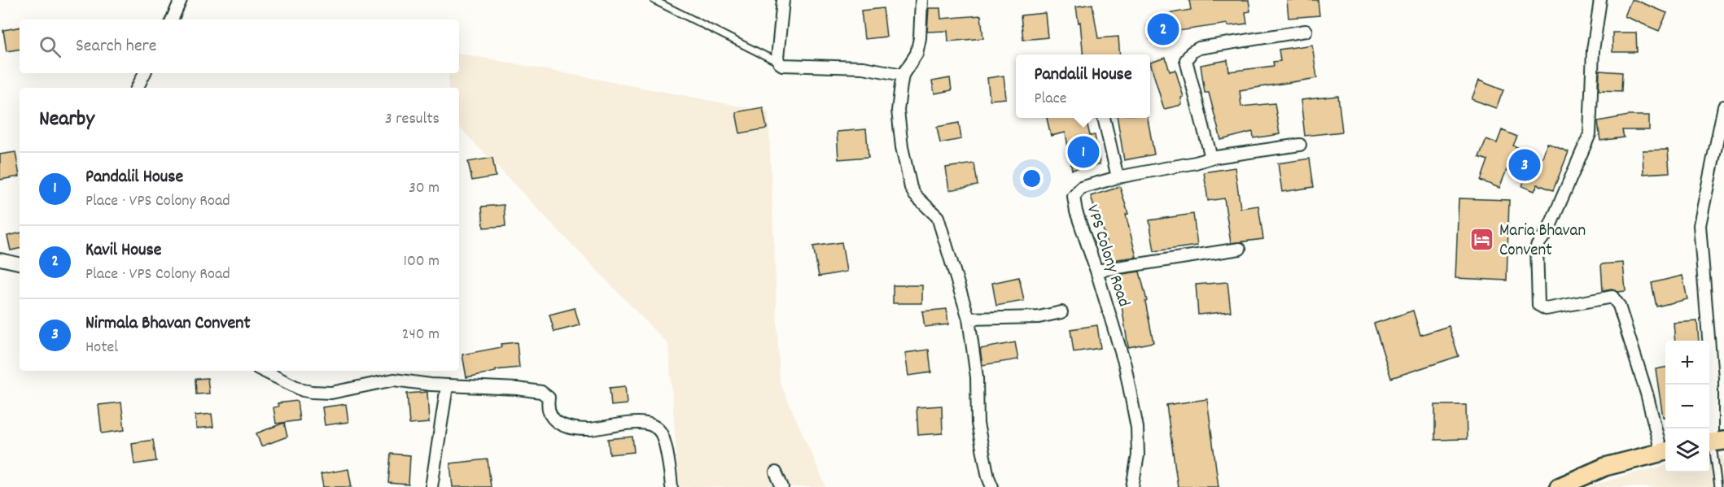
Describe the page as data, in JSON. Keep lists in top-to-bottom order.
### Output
{
  "streets": {
    "street": ["VPS Colony Road"]
  },
  "places": {
    "hotel": ["Maria Bhavan Convent"]
  },
  "page": {
    "pins": ["2", "1", "3"],
    "search": "Search here",
    "popup": ["Pandalil House", "Place"],
    "heading": ["Nearby", "3 results"],
    "list": [
      {
        "mark": "1",
        "name": "Pandalil House",
        "note": "Place · VPS Colony Road",
        "value": "30 m"
      },
      {
        "mark": "2",
        "name": "Kavil House",
        "note": "Place · VPS Colony Road",
        "value": "100 m"
      },
      {
        "mark": "3",
        "name": "Nirmala Bhavan Convent",
        "note": "Hotel",
        "value": "240 m"
      }
    ],
    "map_buttons": ["+", "−"]
  }
}
